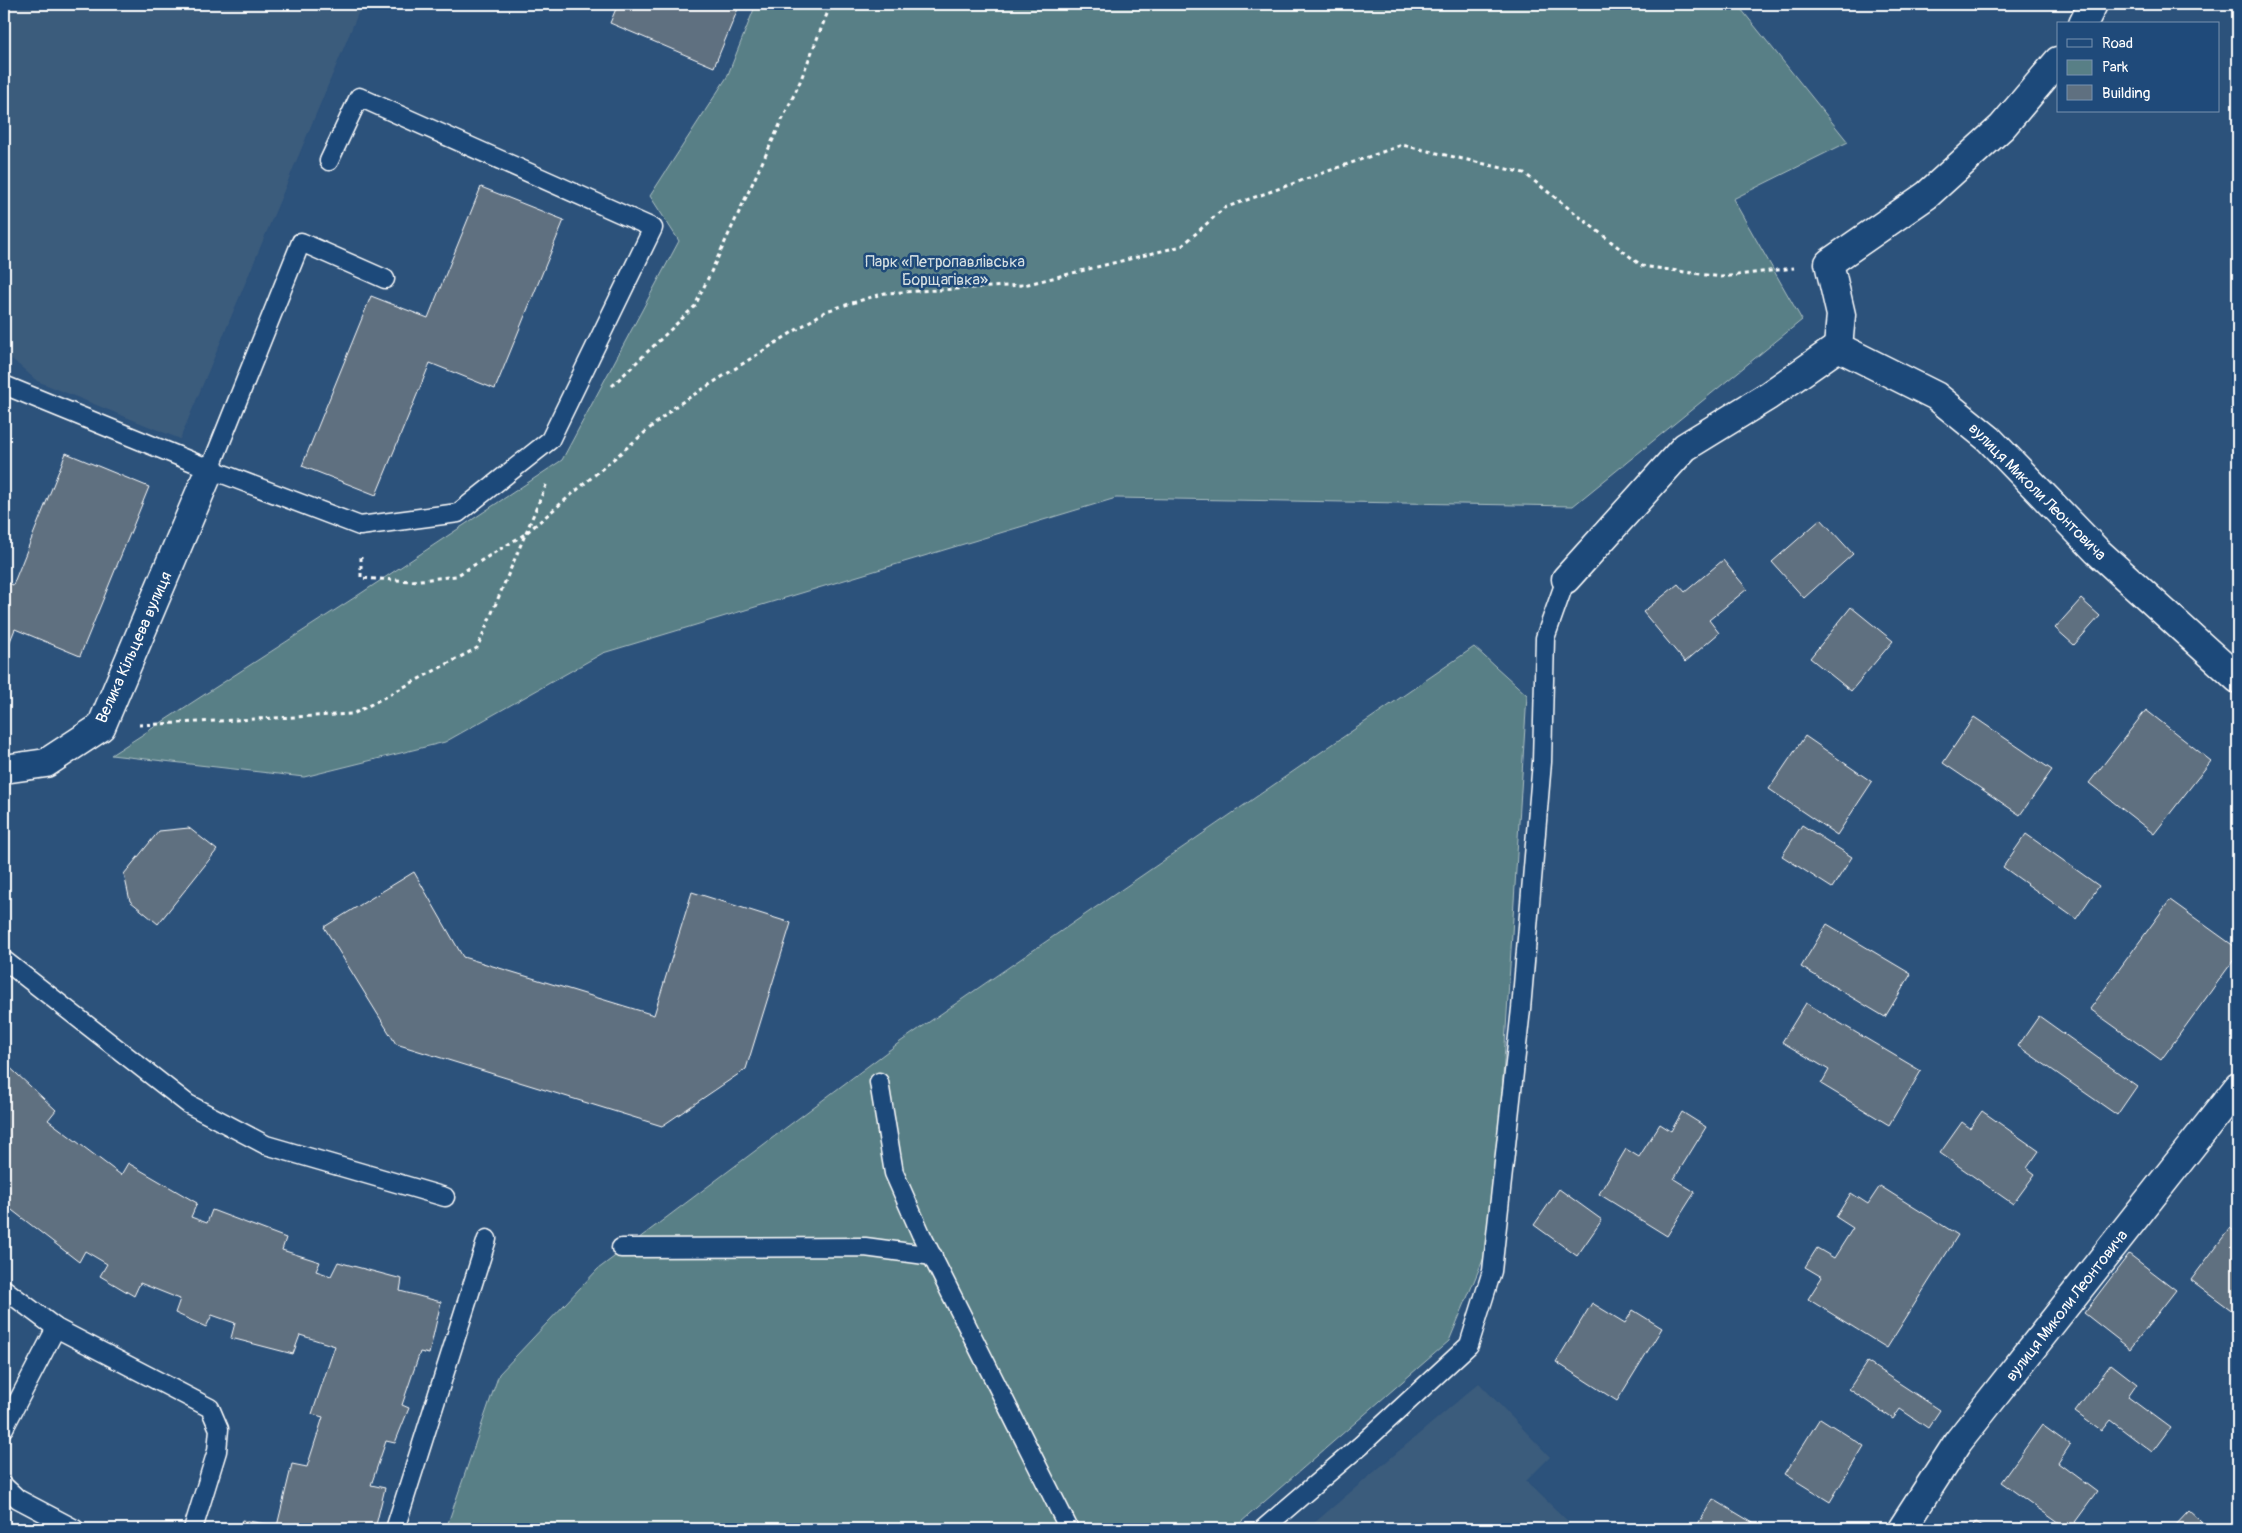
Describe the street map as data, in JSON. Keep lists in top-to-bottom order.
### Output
{
  "streets": {
    "street": ["вулиця Миколи Леонтовича", "Велика Кільцева вулиця"]
  },
  "parks": ["Парк «Петропавлівська Борщагівка»"],
  "legend": ["Road", "Park", "Building"]
}
